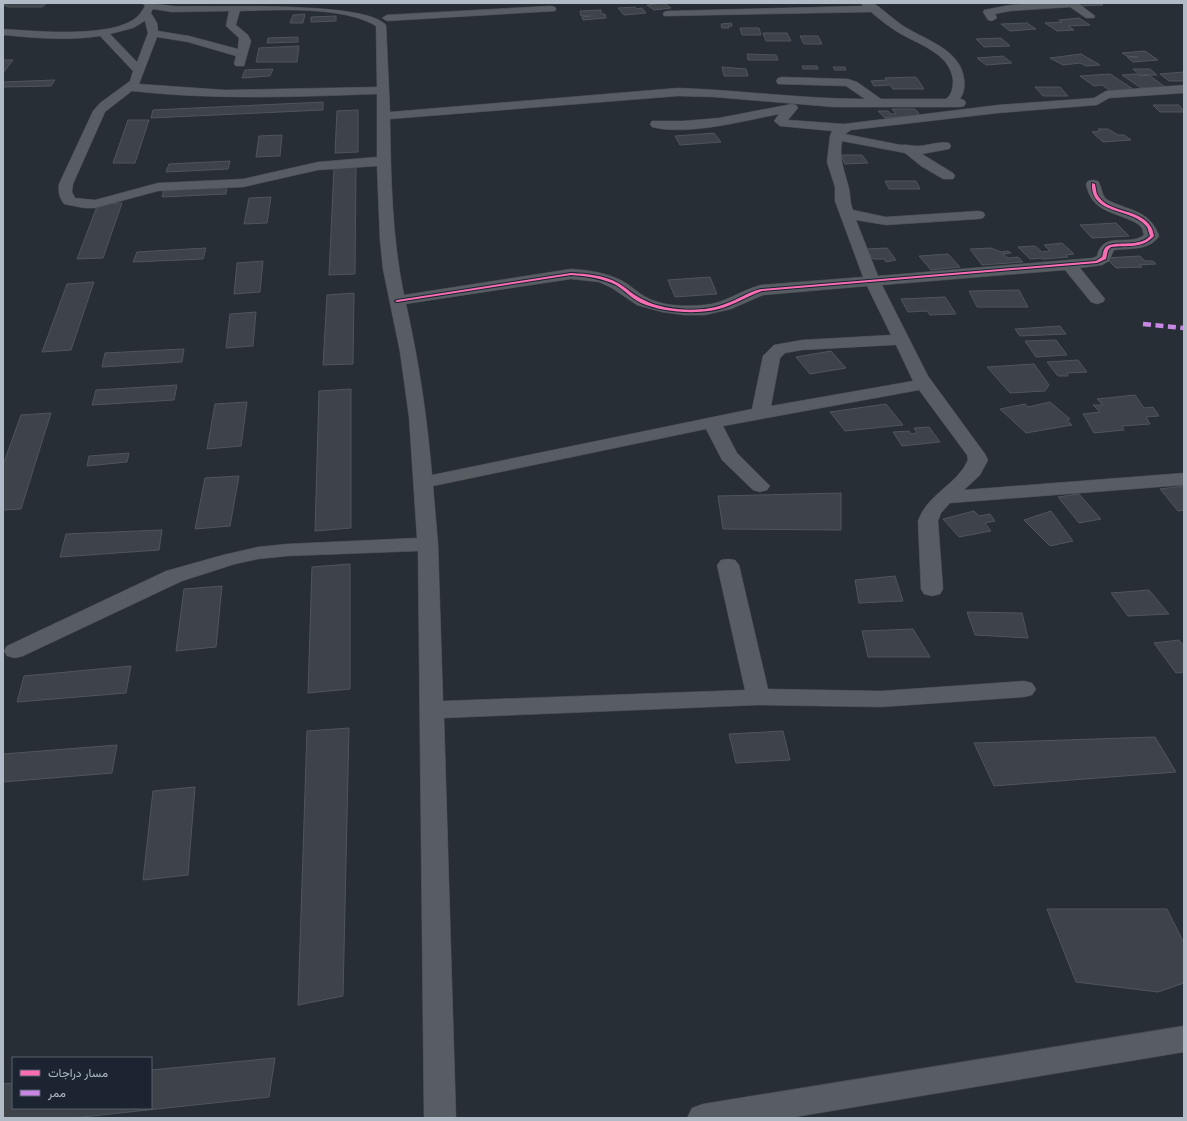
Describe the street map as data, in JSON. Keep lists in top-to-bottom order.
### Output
{
  "legend": ["مسار دراجات", "ممر"]
}
